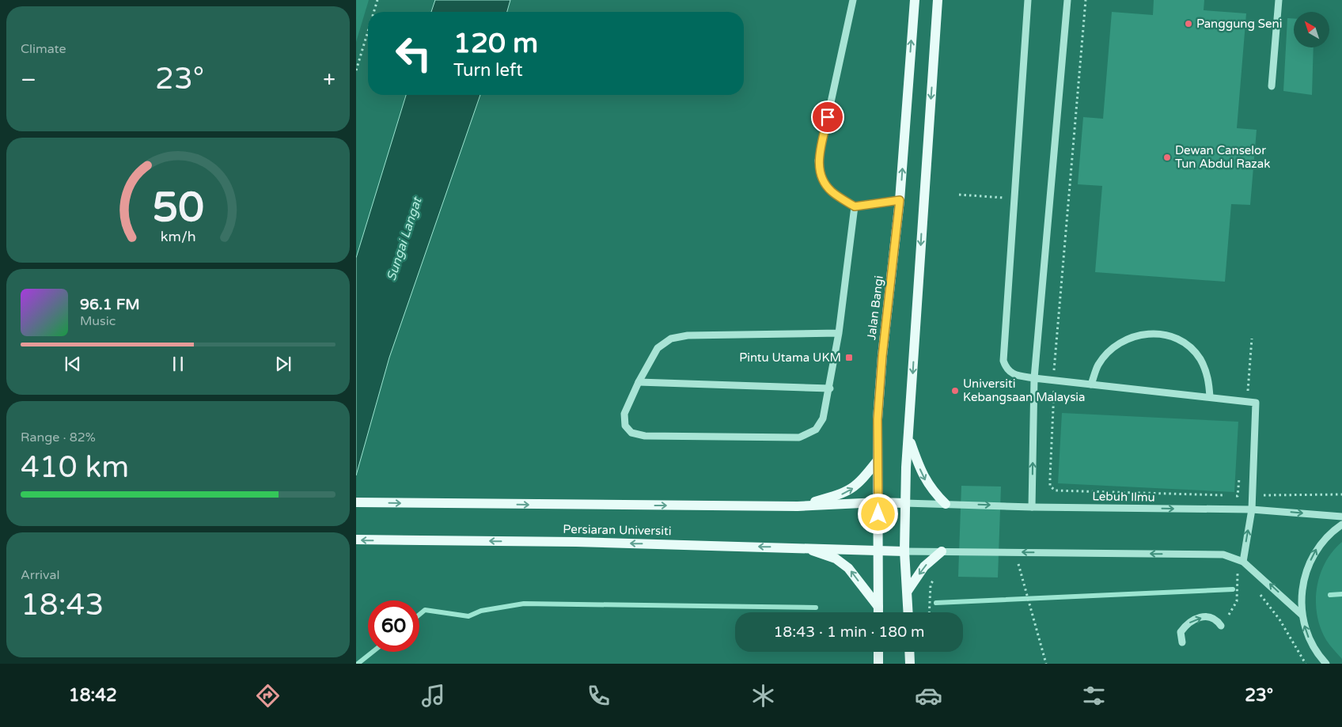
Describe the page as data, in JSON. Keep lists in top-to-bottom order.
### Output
{
  "streets": {
    "main road": ["Jalan Bangi", "Persiaran Universiti"],
    "street": ["Lebuh Ilmu"]
  },
  "crossings": [
    ["Jalan Bangi", "Persiaran Universiti"],
    ["Lebuh Ilmu", "Persiaran Universiti"]
  ],
  "water": ["Sungai Langat"],
  "places": {
    "other": ["Panggung Seni", "Dewan Canselor Tun Abdul Razak", "Universiti Kebangsaan Malaysia"],
    "transit": ["Pintu Utama UKM"]
  },
  "north": "top left",
  "page": {
    "tile": [
      "Climate",
      ["Range · 82%", "410 km"],
      ["Arrival", "18:43"]
    ],
    "turn": ["120 m", "Turn left"],
    "heat": ["−", "23°", "+"],
    "song": ["96.1 FM", "Music"],
    "limit": "60",
    "trip": "18:43 · 1 min · 180 m",
    "tabs": ["18:42", "23°"],
    "gauge": ["50", "km/h"]
  }
}
